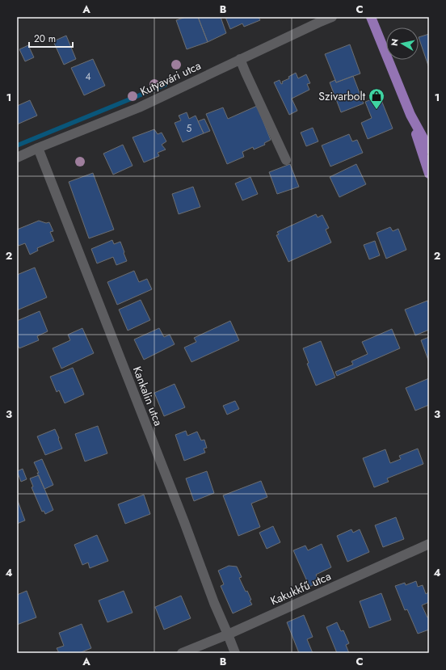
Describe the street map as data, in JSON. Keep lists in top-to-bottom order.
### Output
{
  "streets": {
    "street": ["Kutyavári utca", "Kankalin utca", "Kakukkfű utca"]
  },
  "crossings": [
    ["Kutyavári utca", "Kankalin utca"],
    ["Kankalin utca", "Kakukkfű utca"]
  ],
  "places": {
    "shop": ["Szivarbolt"]
  },
  "house_numbers": ["4", "5"],
  "scale_bar": "20 m",
  "north": "left",
  "grid": {
    "columns": ["A", "B", "C"],
    "rows": [
      "1",
      "2",
      "3",
      "4"
    ]
  }
}
